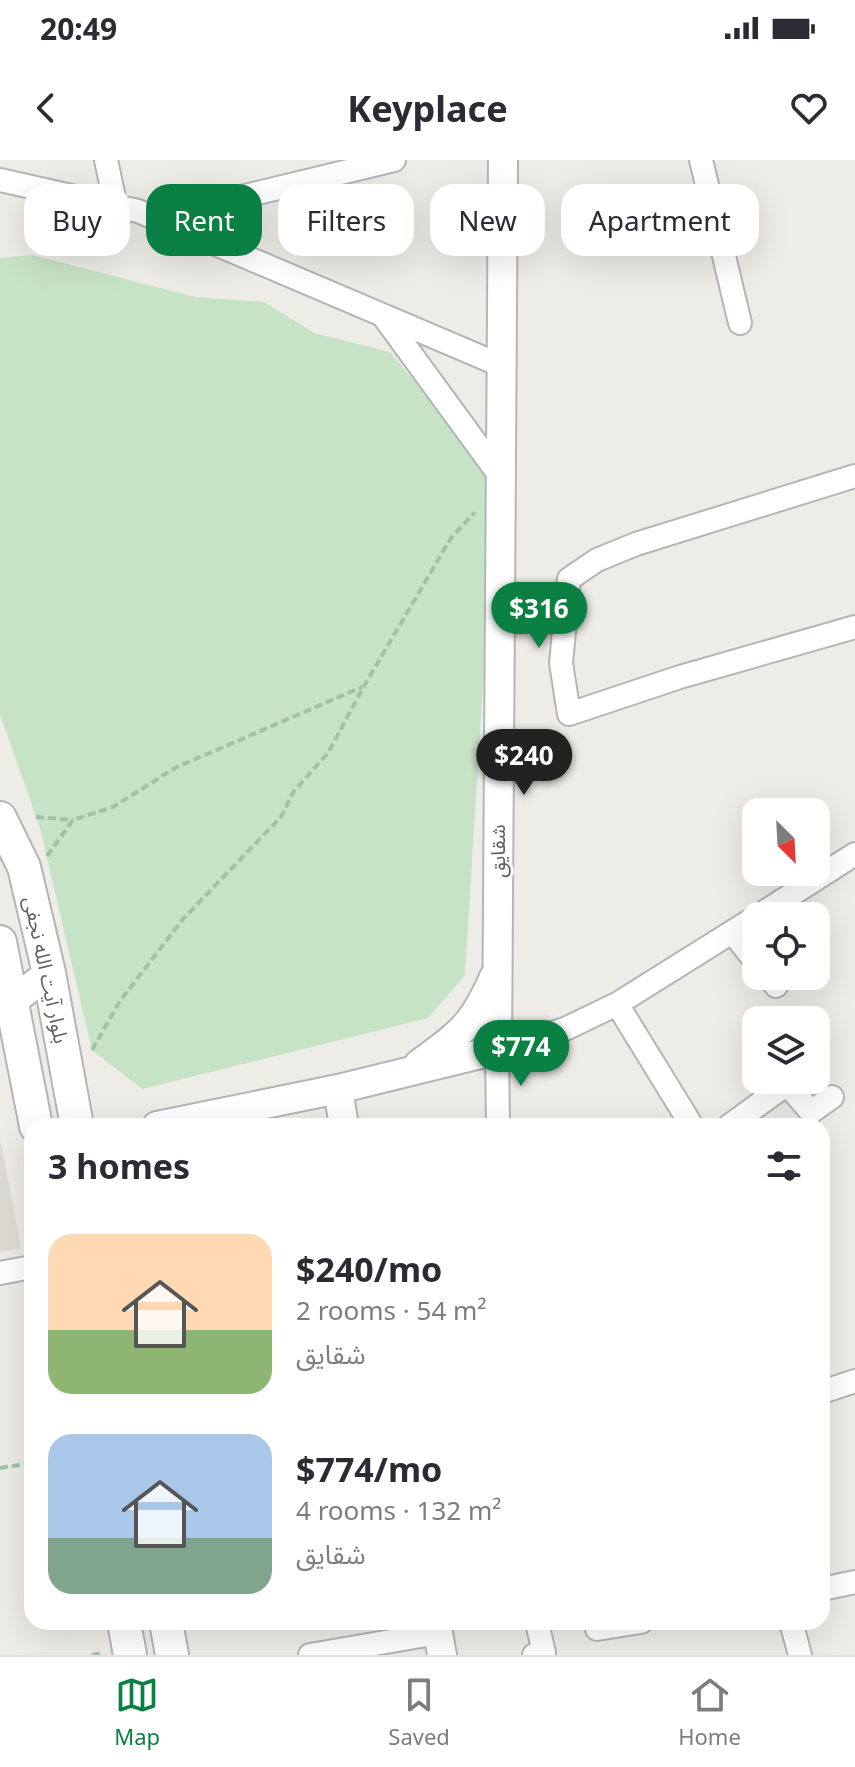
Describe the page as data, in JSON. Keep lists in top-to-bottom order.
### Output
{
  "streets": {
    "main road": ["بلوار آیت الله نجفی"],
    "street": ["شقایق"]
  },
  "north": "bottom right",
  "page": {
    "status": "20:49",
    "header": "Keyplace",
    "chip": [
      "Buy",
      "Rent",
      "Filters",
      "New",
      "Apartment"
    ],
    "price": ["$316", "$240", "$774"],
    "heading": "3 homes",
    "list": [
      {
        "name": "$240/mo",
        "note": "2 rooms · 54 m² · شقایق"
      },
      {
        "name": "$774/mo",
        "note": "4 rooms · 132 m² · شقایق"
      }
    ],
    "tabs": ["Map", "Saved", "Home"]
  }
}
